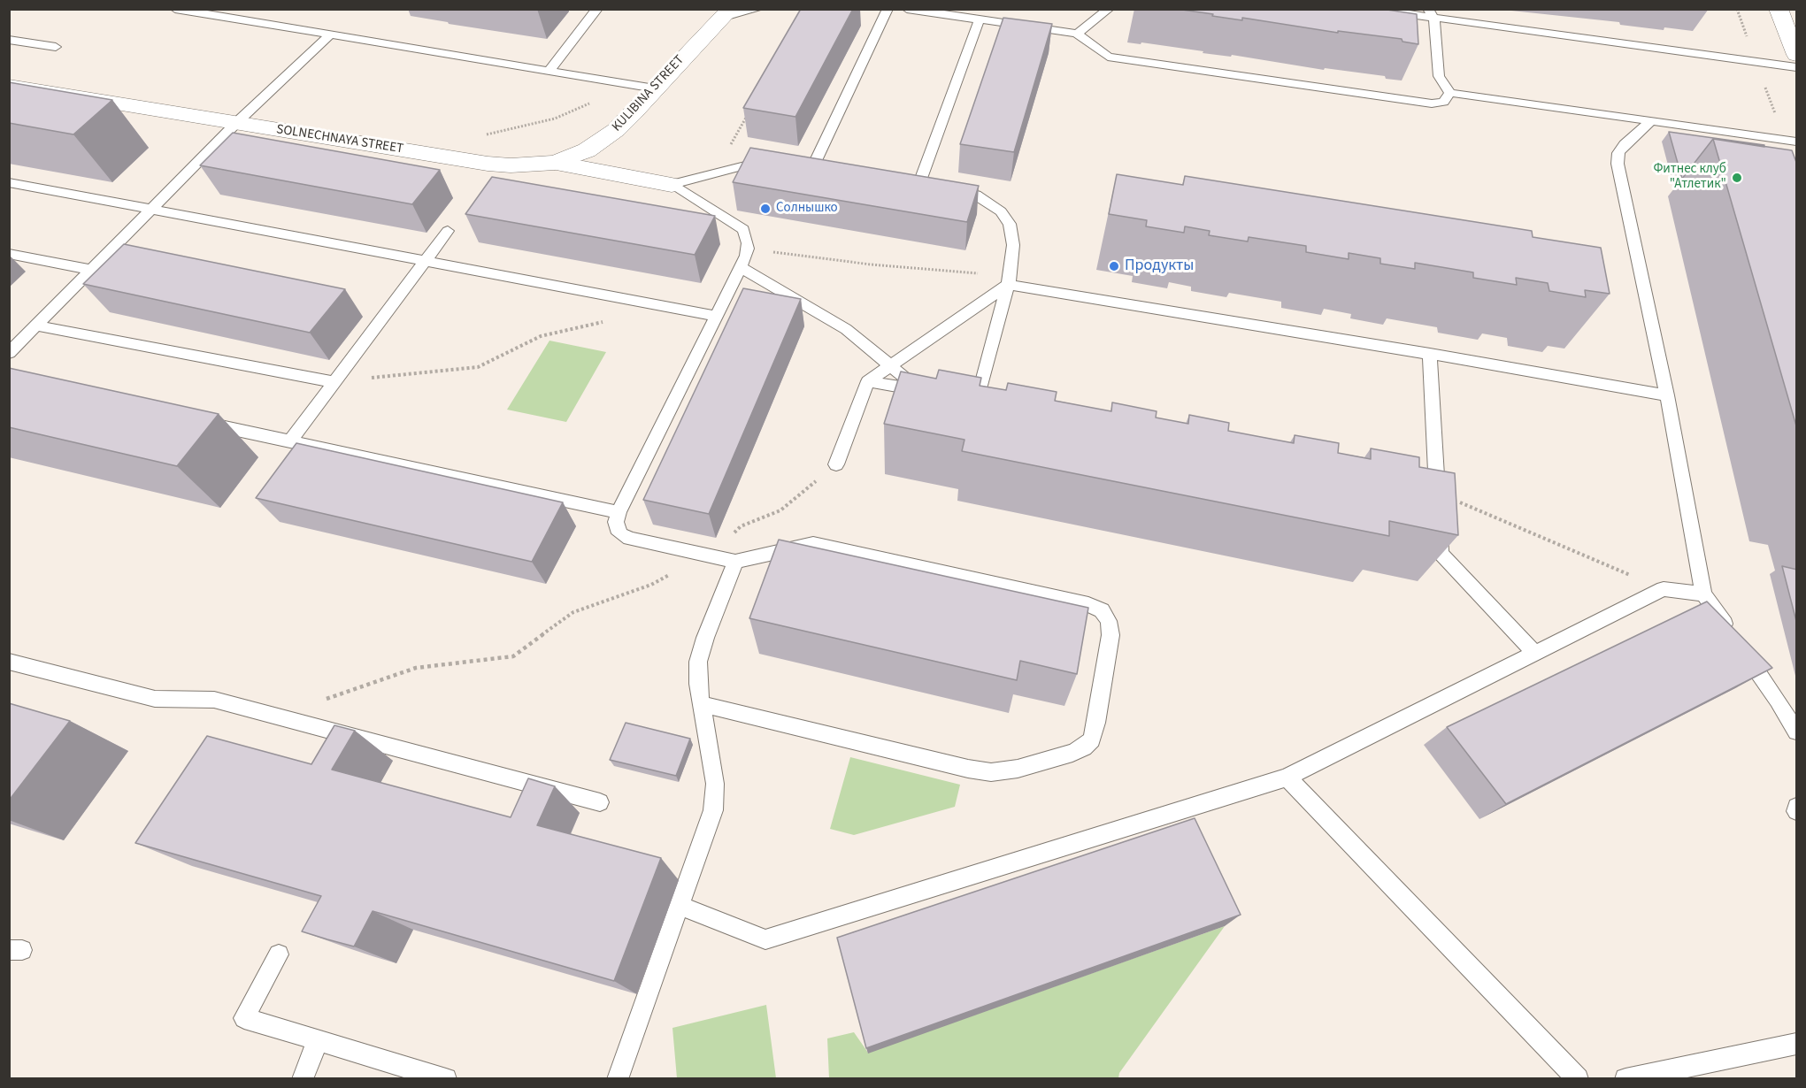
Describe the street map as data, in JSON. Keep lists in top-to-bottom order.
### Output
{
  "streets": {
    "street": ["KULIBINA STREET", "SOLNECHNAYA STREET"]
  },
  "crossings": [
    ["KULIBINA STREET", "SOLNECHNAYA STREET"]
  ],
  "places": ["Фитнес клуб \"Атлетик\"", "Солнышко", "Продукты"]
}
